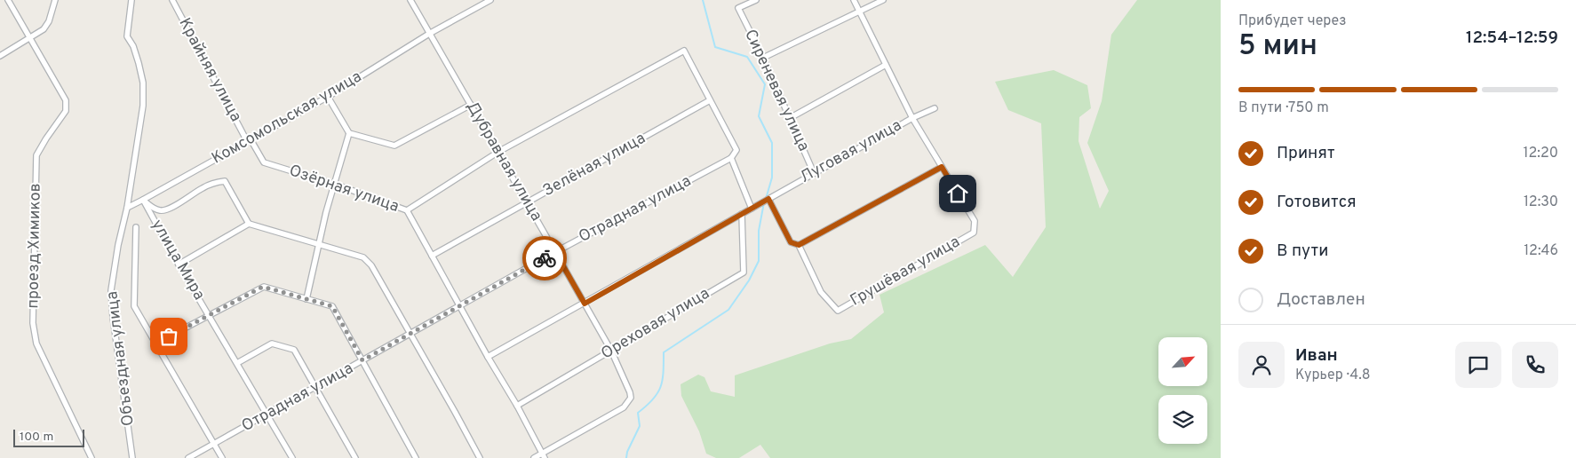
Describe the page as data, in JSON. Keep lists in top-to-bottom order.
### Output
{
  "streets": {
    "street": [
      "Крайняя улица",
      "Сиреневая улица",
      "Комсомольская улица",
      "Луговая улица",
      "Дубравная улица",
      "Зелёная улица",
      "Озёрная улица",
      "Отрадная улица",
      "проезд Химиков",
      "улица Мира",
      "Грушёвая улица",
      "Ореховая улица",
      "Объездная улица"
    ]
  },
  "crossings": [
    ["Крайняя улица", "Комсомольская улица"],
    ["Крайняя улица", "Озёрная улица"],
    ["Сиреневая улица", "Луговая улица"],
    ["Комсомольская улица", "Дубравная улица"],
    ["Комсомольская улица", "Озёрная улица"],
    ["Комсомольская улица", "улица Мира"],
    ["Комсомольская улица", "Объездная улица"],
    ["Дубравная улица", "Зелёная улица"],
    ["Дубравная улица", "Озёрная улица"],
    ["Дубравная улица", "Отрадная улица"],
    ["Дубравная улица", "Ореховая улица"],
    ["Зелёная улица", "Озёрная улица"],
    ["Озёрная улица", "Отрадная улица"],
    ["Озёрная улица", "Ореховая улица"],
    ["Отрадная улица", "улица Мира"]
  ],
  "scale_bar": "100 m",
  "north": "top right",
  "page": {
    "heading": ["5 мин", "Прибудет через", "12:54–12:59"],
    "panel": ["Иван", "Курьер · 4.8"],
    "bar": "В пути · 750 m",
    "list": [
      ["Принят", "12:20"],
      ["Готовится", "12:30"],
      ["В пути", "12:46"],
      "Доставлен"
    ],
    "scale": "100 m"
  }
}
